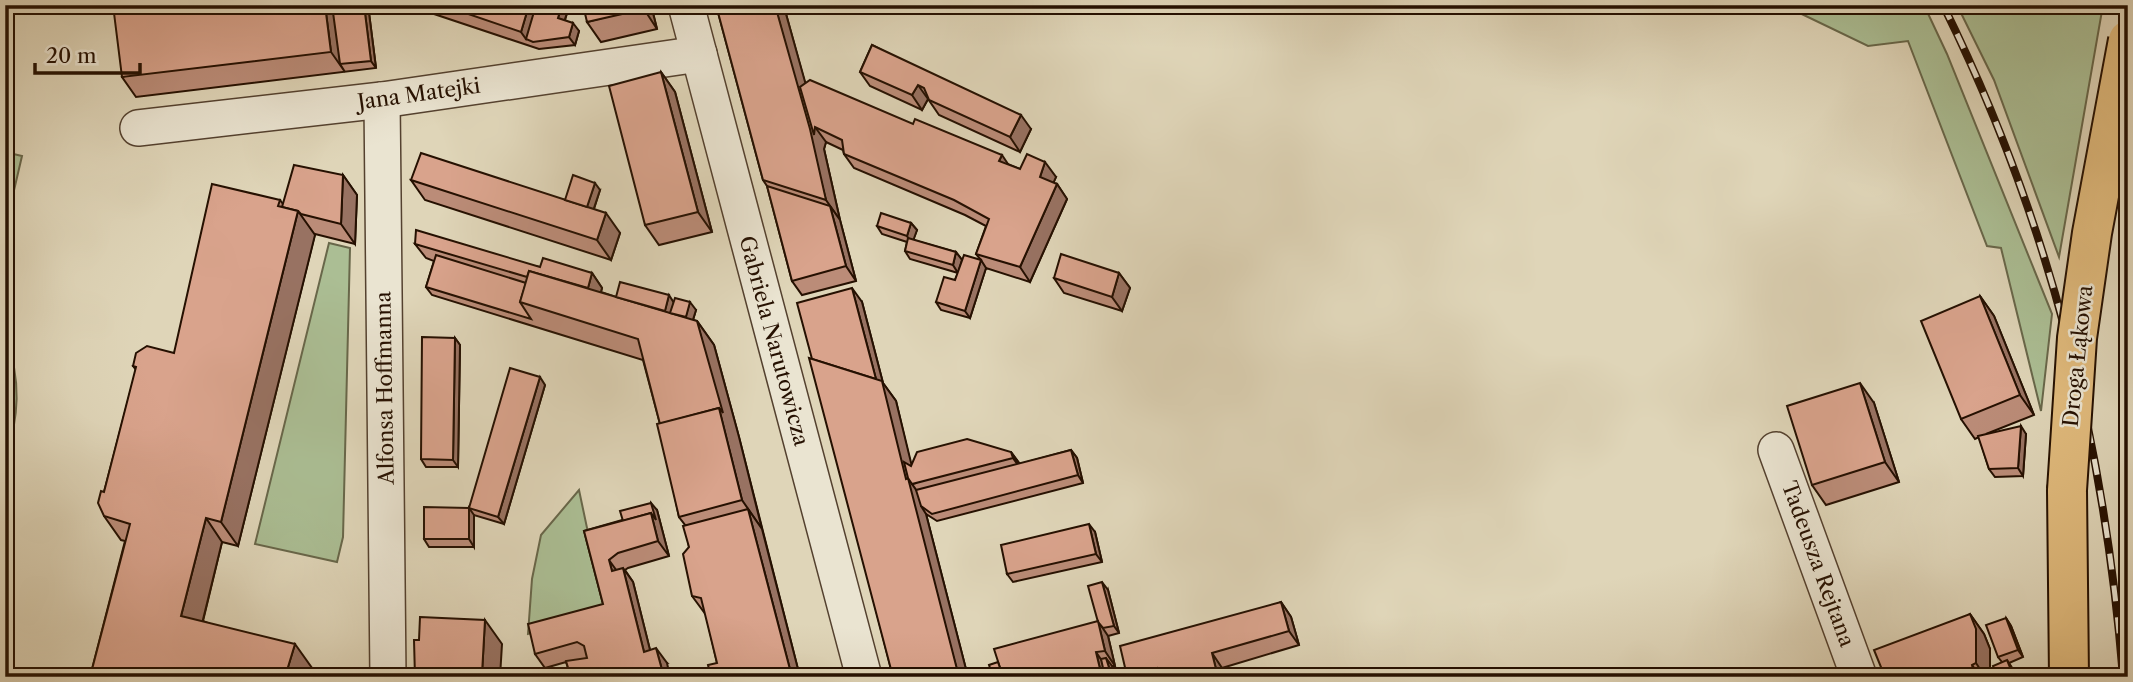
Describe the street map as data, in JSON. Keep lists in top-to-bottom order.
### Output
{
  "streets": {
    "main road": ["Droga Łąkowa"],
    "street": [
      "Jana Matejki",
      "Gabriela Narutowicza",
      "Alfonsa Hoffmanna",
      "Tadeusza Rejtana"
    ]
  },
  "crossings": [
    ["Jana Matejki", "Gabriela Narutowicza"],
    ["Jana Matejki", "Alfonsa Hoffmanna"]
  ],
  "scale_bar": "20 m"
}
